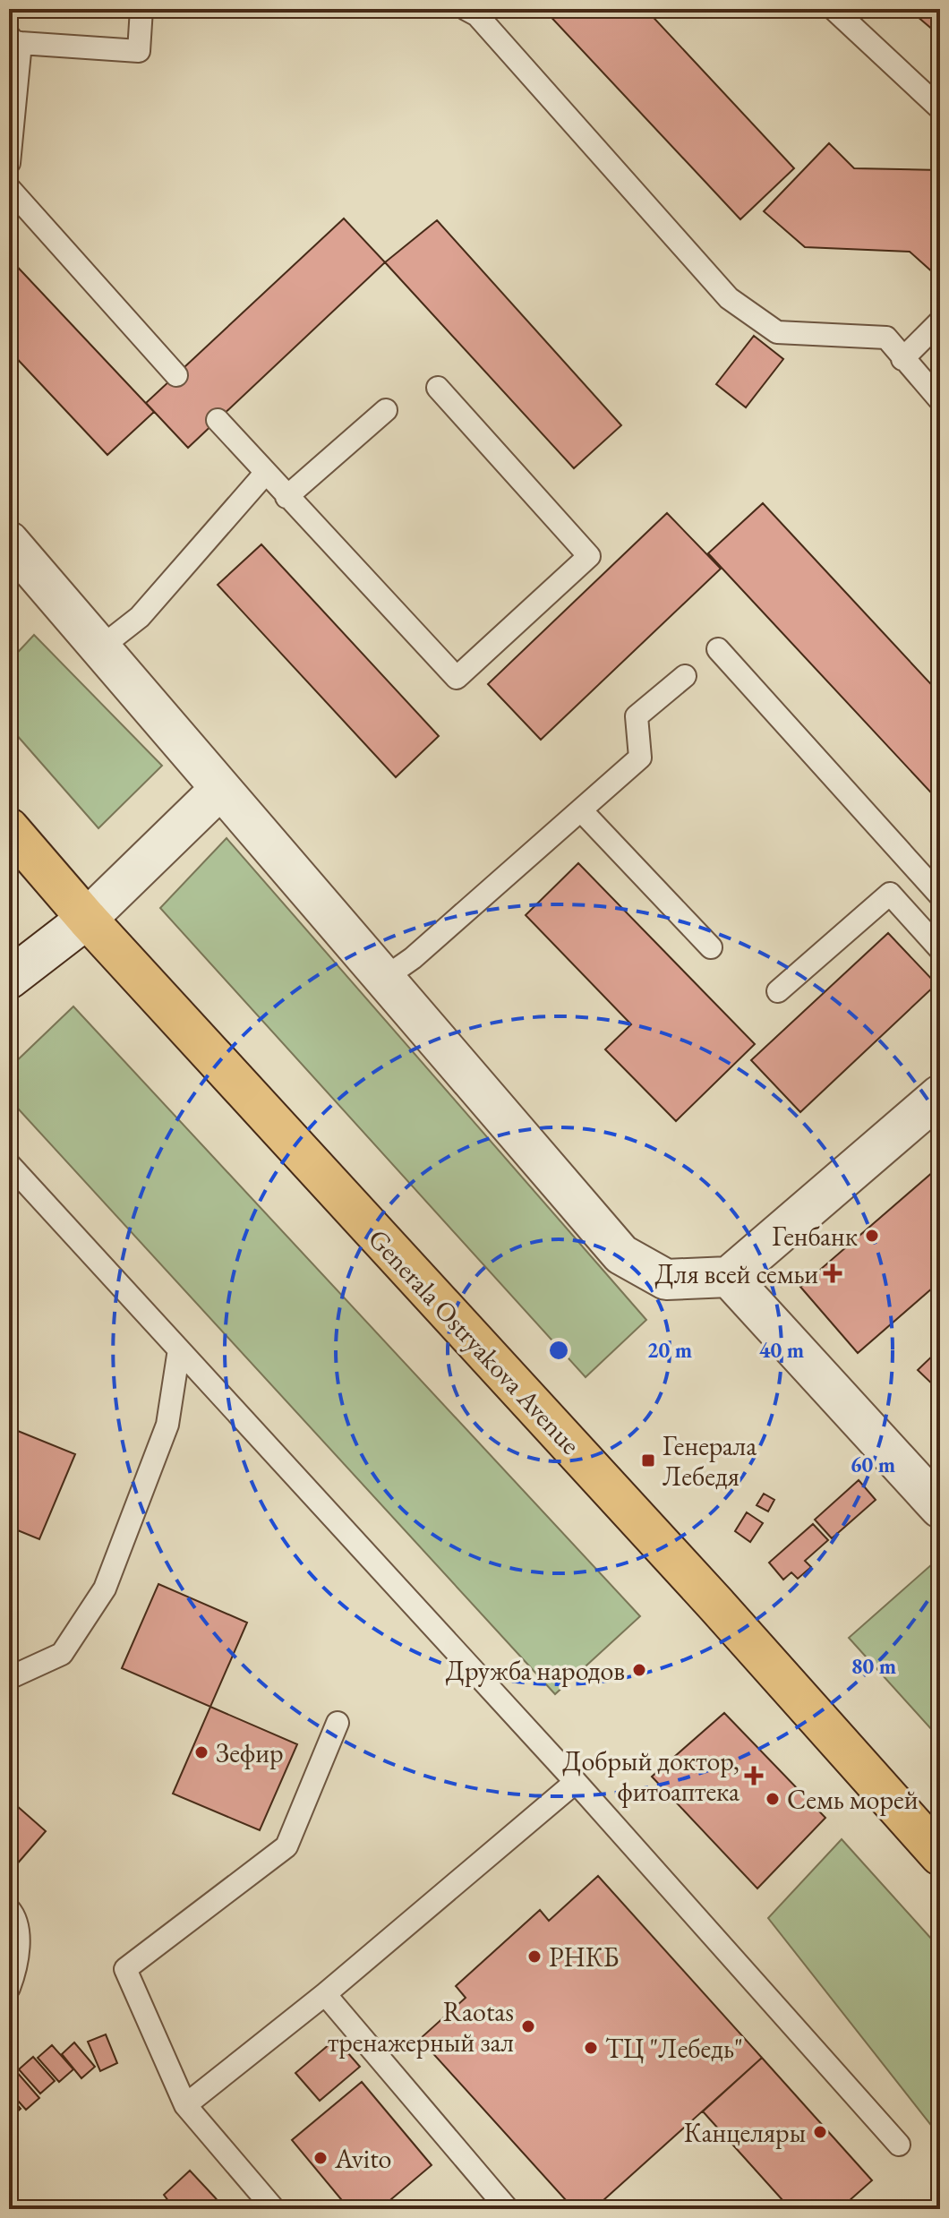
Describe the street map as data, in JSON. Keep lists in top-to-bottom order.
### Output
{
  "streets": {
    "main road": ["Generala Ostryakova Avenue"]
  },
  "places": {
    "other": [
      "Генбанк",
      "Дружба народов",
      "Зефир",
      "Семь морей",
      "РНКБ",
      "Raotas тренажерный зал",
      "ТЦ \"Лебедь\"",
      "Канцеляры",
      "Avito"
    ],
    "health": ["Для всей семьи", "Добрый доктор, фитоаптека"],
    "transit": ["Генерала Лебедя"]
  },
  "rings": [
    "20 m",
    "40 m",
    "60 m",
    "80 m"
  ]
}
